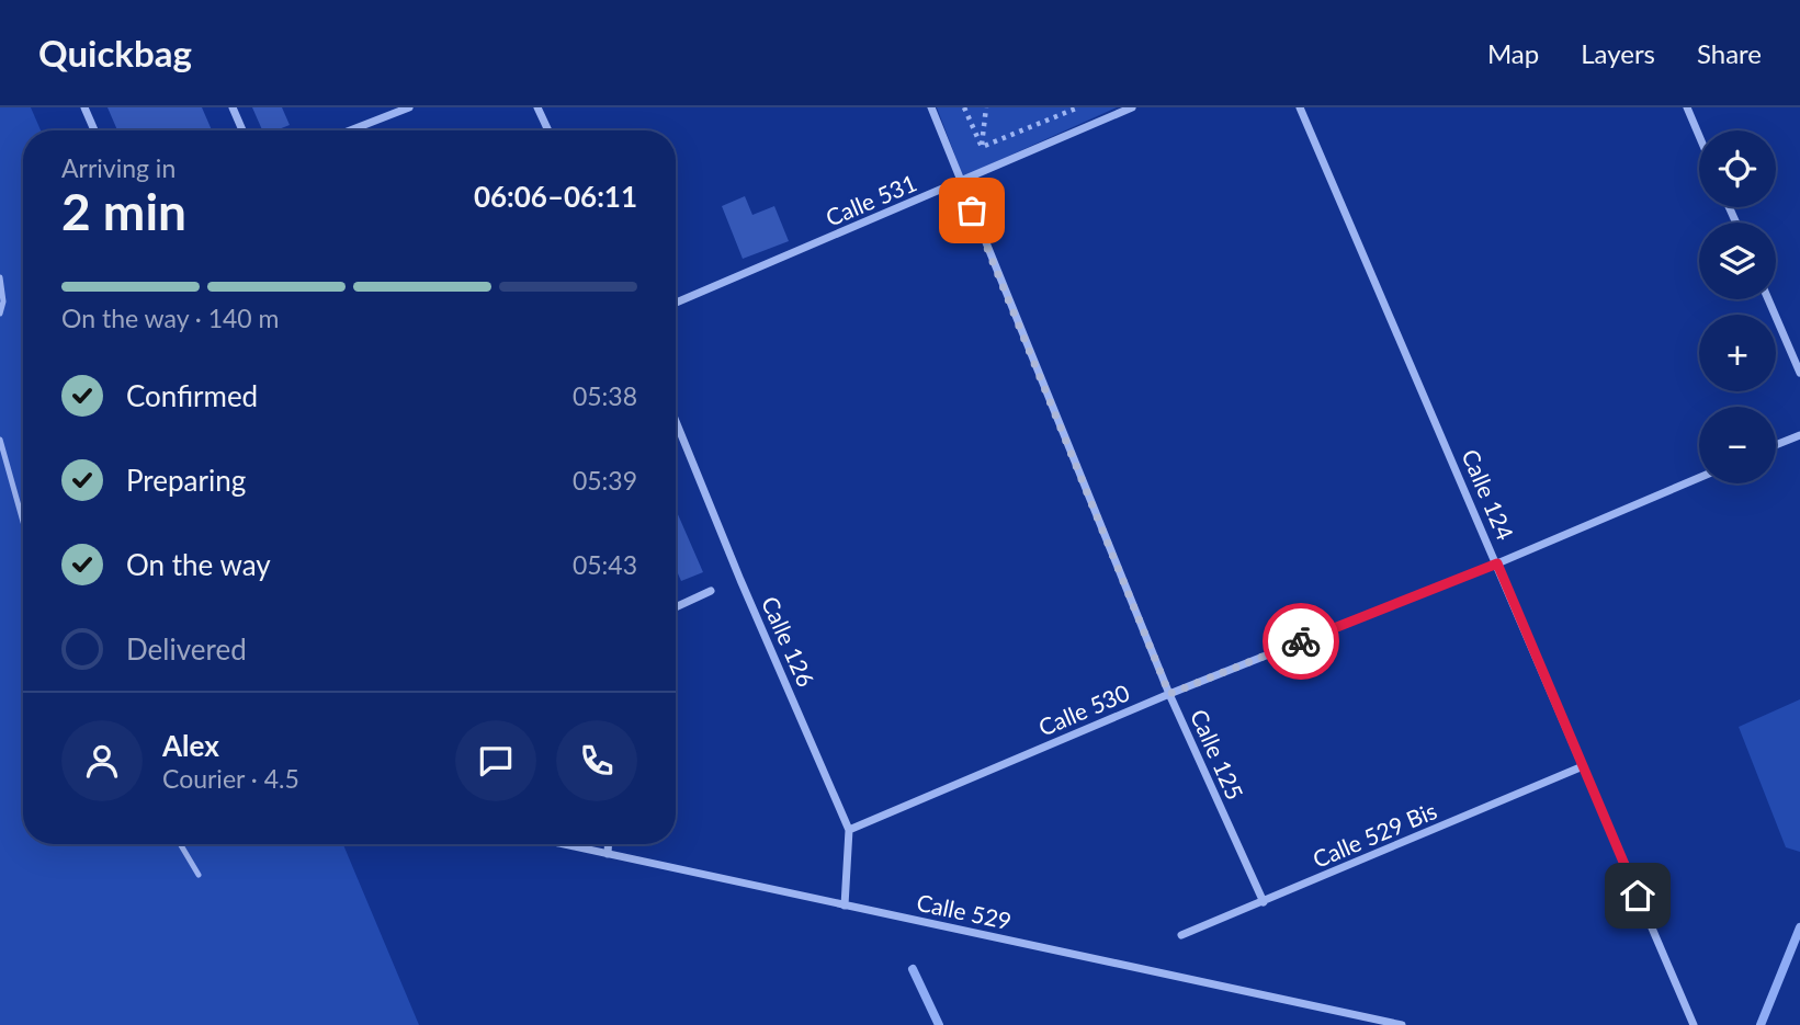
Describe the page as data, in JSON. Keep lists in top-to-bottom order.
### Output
{
  "streets": {
    "street": [
      "Calle 531",
      "Calle 124",
      "Calle 126",
      "Calle 530",
      "Calle 125",
      "Calle 529 Bis",
      "Calle 529"
    ]
  },
  "crossings": [
    ["Calle 531", "Calle 125"],
    ["Calle 124", "Calle 530"],
    ["Calle 124", "Calle 529 Bis"],
    ["Calle 126", "Calle 530"],
    ["Calle 126", "Calle 529"],
    ["Calle 530", "Calle 125"],
    ["Calle 125", "Calle 529 Bis"]
  ],
  "page": {
    "header": "Quickbag",
    "nav": ["Map", "Layers", "Share"],
    "map_buttons": ["+", "−"],
    "heading": ["2 min", "Arriving in", "06:06–06:11"],
    "panel": ["Alex", "Courier · 4.5"],
    "bar": "On the way · 140 m",
    "list": [
      ["Confirmed", "05:38"],
      ["Preparing", "05:39"],
      ["On the way", "05:43"],
      "Delivered"
    ]
  }
}
